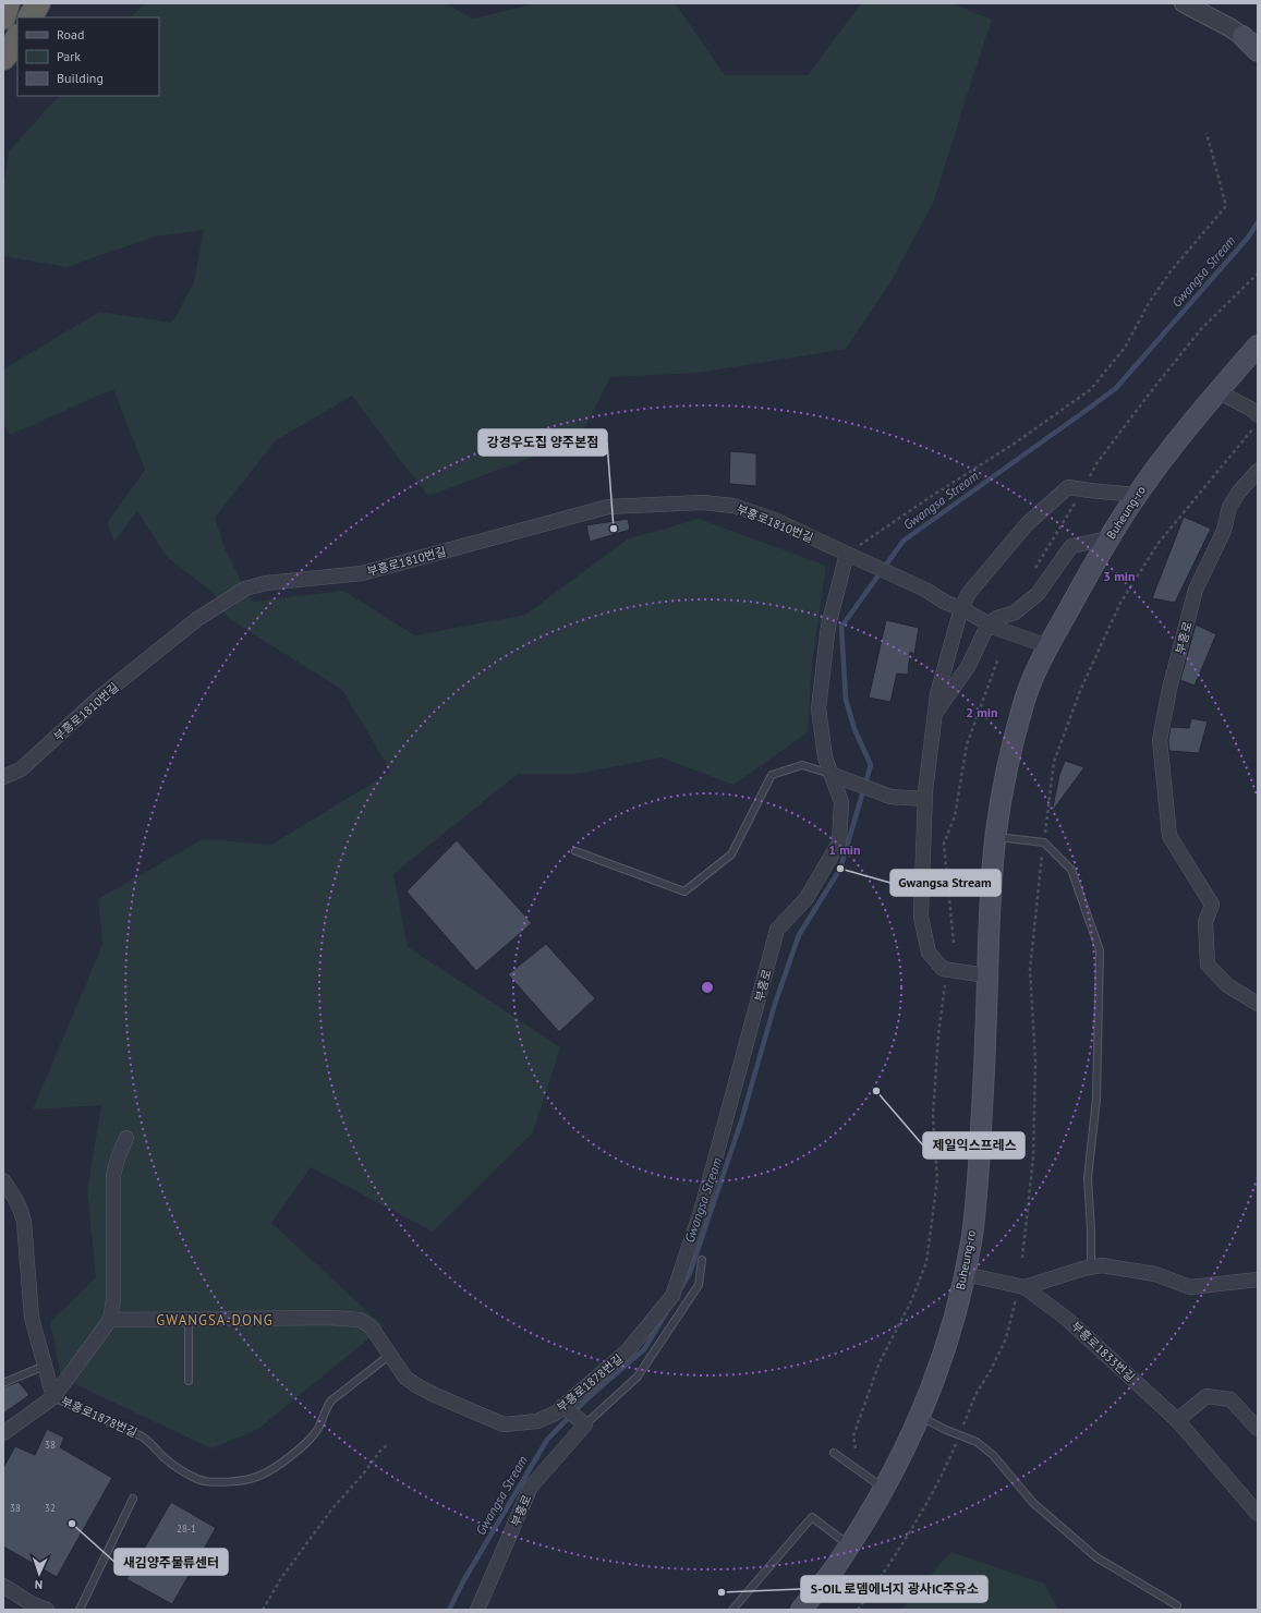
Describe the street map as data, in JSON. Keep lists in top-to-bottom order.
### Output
{
  "streets": {
    "main road": ["Buheung-ro"],
    "street": [
      "부흥로1810번길",
      "부흥로",
      "부흥로1833번길",
      "부흥로1878번길"
    ]
  },
  "crossings": [
    ["Buheung-ro", "부흥로1833번길"],
    ["부흥로1810번길", "부흥로"],
    ["부흥로", "부흥로1878번길"]
  ],
  "districts": ["GWANGSA-DONG"],
  "water": ["Gwangsa Stream"],
  "places": [
    "강경우도집 양주본점",
    "Gwangsa Stream",
    "제일익스프레스",
    "새김양주물류센터",
    "S-OIL 로뎀에너지 광사IC주유소"
  ],
  "house_numbers": [
    "38",
    "38",
    "32",
    "28-1"
  ],
  "legend": ["Road", "Park", "Building"],
  "north": "bottom",
  "rings": ["3 min", "2 min", "1 min"]
}
